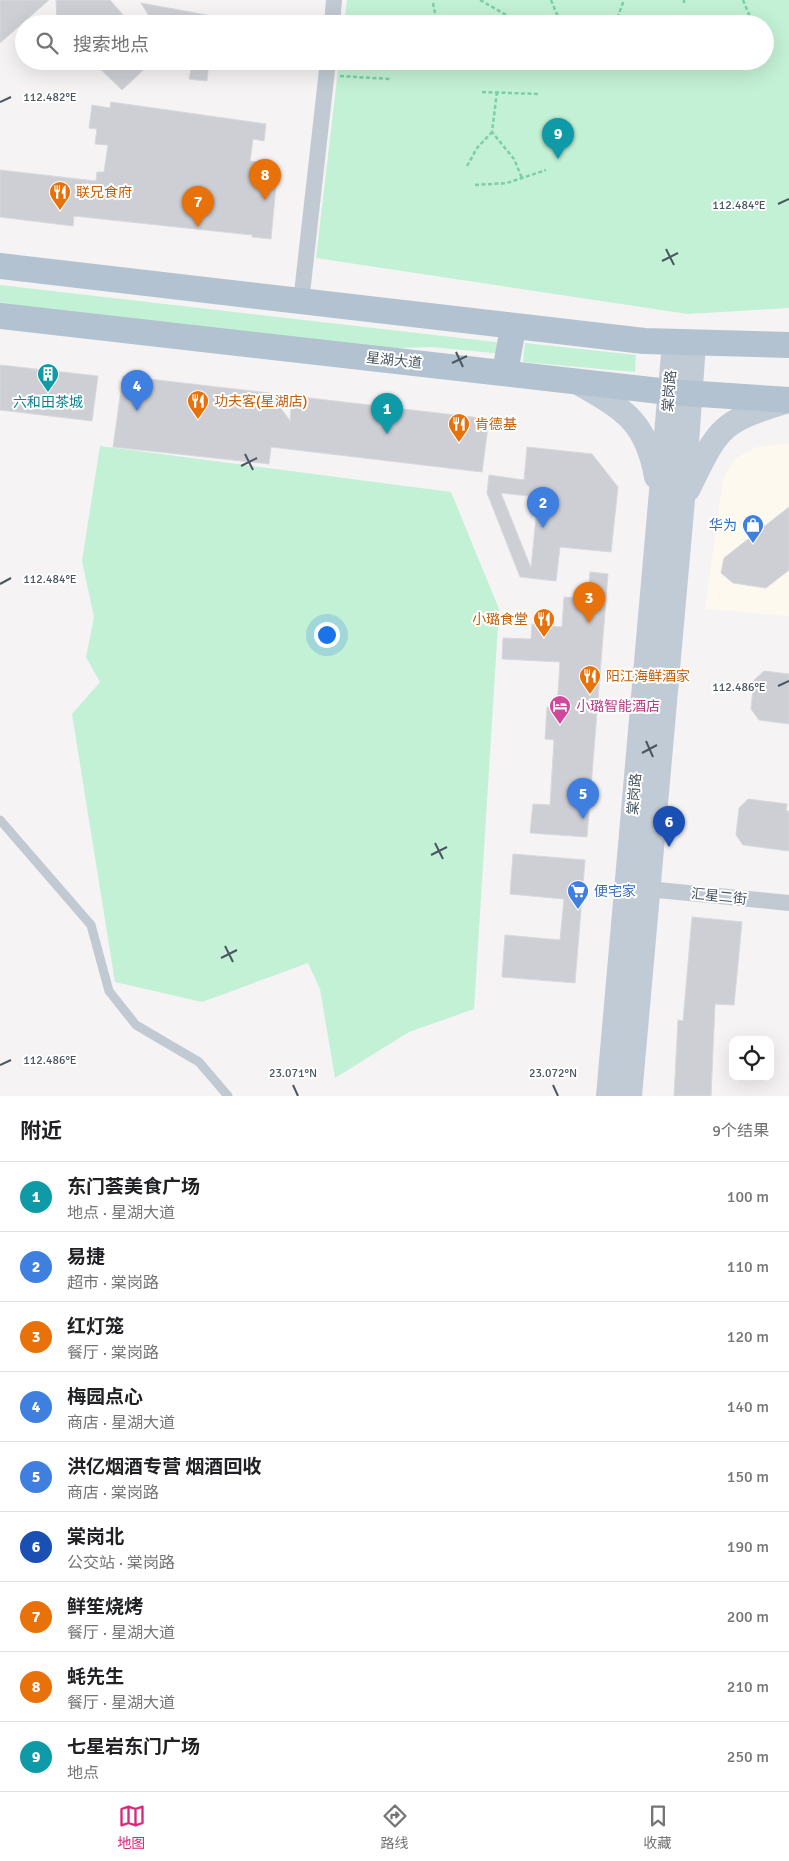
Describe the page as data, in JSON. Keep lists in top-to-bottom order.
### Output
{
  "streets": {
    "main road": ["星湖大道", "棠岗路"],
    "street": ["汇星二街"]
  },
  "crossings": [
    ["星湖大道", "棠岗路"],
    ["棠岗路", "汇星二街"]
  ],
  "places": {
    "restaurant": [
      "联兄食府",
      "功夫客(星湖店)",
      "肯德基",
      "小璐食堂",
      "阳江海鲜酒家"
    ],
    "building": ["六和田茶城"],
    "shop": ["华为"],
    "hotel": ["小璐智能酒店"],
    "supermarket": ["便宅家"]
  },
  "page": {
    "search": "搜索地点",
    "pins": [
      "9",
      "8",
      "7",
      "4",
      "1",
      "2",
      "3",
      "5",
      "6"
    ],
    "heading": ["附近", "9个结果"],
    "list": [
      {
        "mark": "1",
        "name": "东门荟美食广场",
        "note": "地点 · 星湖大道",
        "value": "100 m"
      },
      {
        "mark": "2",
        "name": "易捷",
        "note": "超市 · 棠岗路",
        "value": "110 m"
      },
      {
        "mark": "3",
        "name": "红灯笼",
        "note": "餐厅 · 棠岗路",
        "value": "120 m"
      },
      {
        "mark": "4",
        "name": "梅园点心",
        "note": "商店 · 星湖大道",
        "value": "140 m"
      },
      {
        "mark": "5",
        "name": "洪亿烟酒专营 烟酒回收",
        "note": "商店 · 棠岗路",
        "value": "150 m"
      },
      {
        "mark": "6",
        "name": "棠岗北",
        "note": "公交站 · 棠岗路",
        "value": "190 m"
      },
      {
        "mark": "7",
        "name": "鲜笙烧烤",
        "note": "餐厅 · 星湖大道",
        "value": "200 m"
      },
      {
        "mark": "8",
        "name": "蚝先生",
        "note": "餐厅 · 星湖大道",
        "value": "210 m"
      },
      {
        "mark": "9",
        "name": "七星岩东门广场",
        "note": "地点",
        "value": "250 m"
      }
    ],
    "nav": ["地图", "路线", "收藏"]
  },
  "coordinates": [
    "112.482°E",
    "112.484°E",
    "112.486°E",
    "23.071°N",
    "23.072°N"
  ]
}
